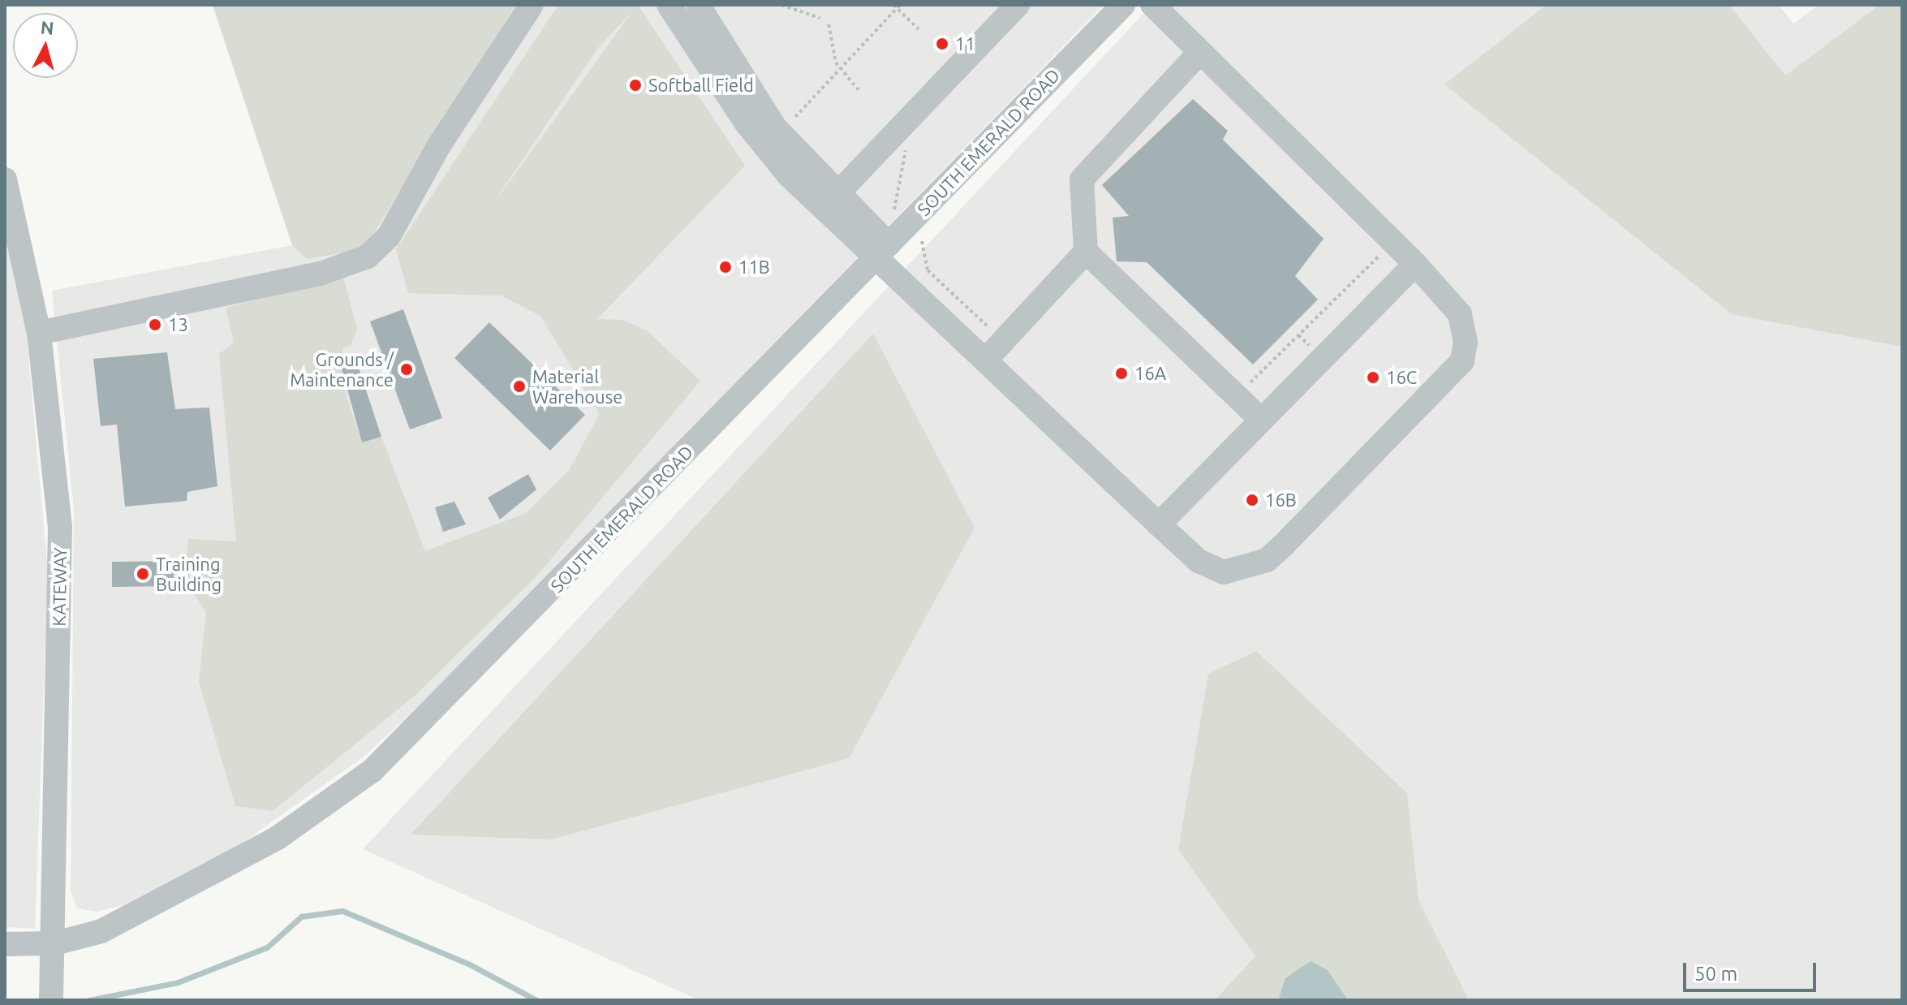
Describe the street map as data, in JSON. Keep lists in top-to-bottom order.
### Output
{
  "streets": {
    "street": ["SOUTH EMERALD ROAD", "KATEWAY"]
  },
  "crossings": [
    ["SOUTH EMERALD ROAD", "KATEWAY"]
  ],
  "places": [
    "11",
    "Softball Field",
    "11B",
    "13",
    "Grounds / Maintenance",
    "16A",
    "16C",
    "Material Warehouse",
    "16B",
    "Training Building"
  ],
  "scale_bar": "50 m",
  "north": "top"
}
